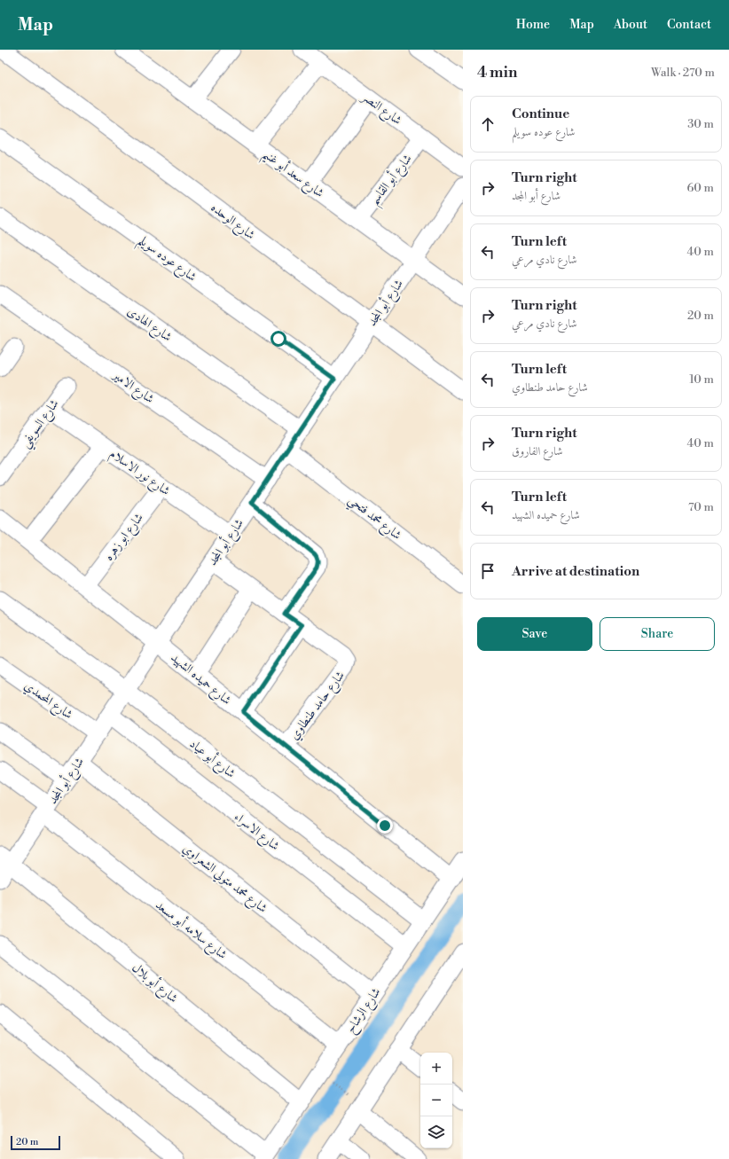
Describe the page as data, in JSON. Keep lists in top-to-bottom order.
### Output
{
  "streets": {
    "street": [
      "شارع النصر",
      "شارع سعد أبو غنيم",
      "شارع أبو القاسم",
      "شارع الوحده",
      "شارع عوده سويلم",
      "شارع أبو المجد",
      "شارع الهادى",
      "شارع الامير",
      "شارع السويفي",
      "شارع نور الاسلام",
      "شارع محمد فتحي",
      "شارع ابو زهره",
      "شارع حميده الشهيد",
      "شارع المحمدي",
      "شارع حامد طنطاوي",
      "شارع أبو عياد",
      "شارع الاسراء",
      "شارع محمد متولي الشعراوي",
      "شارع سلامه أبو مسعد",
      "شارع أبو بلال",
      "شارع الرشاح"
    ]
  },
  "crossings": [
    ["شارع النصر", "شارع أبو القاسم"],
    ["شارع سعد أبو غنيم", "شارع أبو القاسم"],
    ["شارع سعد أبو غنيم", "شارع أبو المجد"],
    ["شارع الوحده", "شارع أبو المجد"],
    ["شارع عوده سويلم", "شارع أبو المجد"],
    ["شارع أبو المجد", "شارع الهادى"],
    ["شارع أبو المجد", "شارع الامير"],
    ["شارع أبو المجد", "شارع نور الاسلام"],
    ["شارع أبو المجد", "شارع محمد فتحي"],
    ["شارع أبو المجد", "شارع حميده الشهيد"],
    ["شارع أبو المجد", "شارع المحمدي"],
    ["شارع أبو المجد", "شارع حامد طنطاوي"],
    ["شارع أبو المجد", "شارع أبو عياد"],
    ["شارع أبو المجد", "شارع الاسراء"],
    ["شارع أبو المجد", "شارع محمد متولي الشعراوي"],
    ["شارع أبو المجد", "شارع سلامه أبو مسعد"],
    ["شارع أبو المجد", "شارع أبو بلال"],
    ["شارع السويفي", "شارع نور الاسلام"],
    ["شارع نور الاسلام", "شارع ابو زهره"],
    ["شارع ابو زهره", "شارع حميده الشهيد"],
    ["شارع حميده الشهيد", "شارع حامد طنطاوي"],
    ["شارع حميده الشهيد", "شارع الرشاح"],
    ["شارع أبو عياد", "شارع الرشاح"],
    ["شارع الاسراء", "شارع الرشاح"],
    ["شارع محمد متولي الشعراوي", "شارع الرشاح"],
    ["شارع سلامه أبو مسعد", "شارع الرشاح"],
    ["شارع أبو بلال", "شارع الرشاح"]
  ],
  "scale_bar": "20 m",
  "page": {
    "header": "Map",
    "nav": [
      "Home",
      "Map",
      "About",
      "Contact"
    ],
    "heading": ["4 min", "Walk · 270 m"],
    "list": [
      ["Continue", "شارع عوده سويلم", "30 m"],
      ["Turn right", "شارع أبو المجد", "60 m"],
      ["Turn left", "شارع نادي مرعي", "40 m"],
      ["Turn right", "شارع نادي مرعي", "20 m"],
      ["Turn left", "شارع حامد طنطاوي", "10 m"],
      ["Turn right", "شارع الفاروق", "40 m"],
      ["Turn left", "شارع حميده الشهيد", "70 m"],
      "Arrive at destination"
    ],
    "buttons": ["Save", "Share"],
    "map_buttons": ["+", "−"],
    "scale": "20 m"
  }
}
